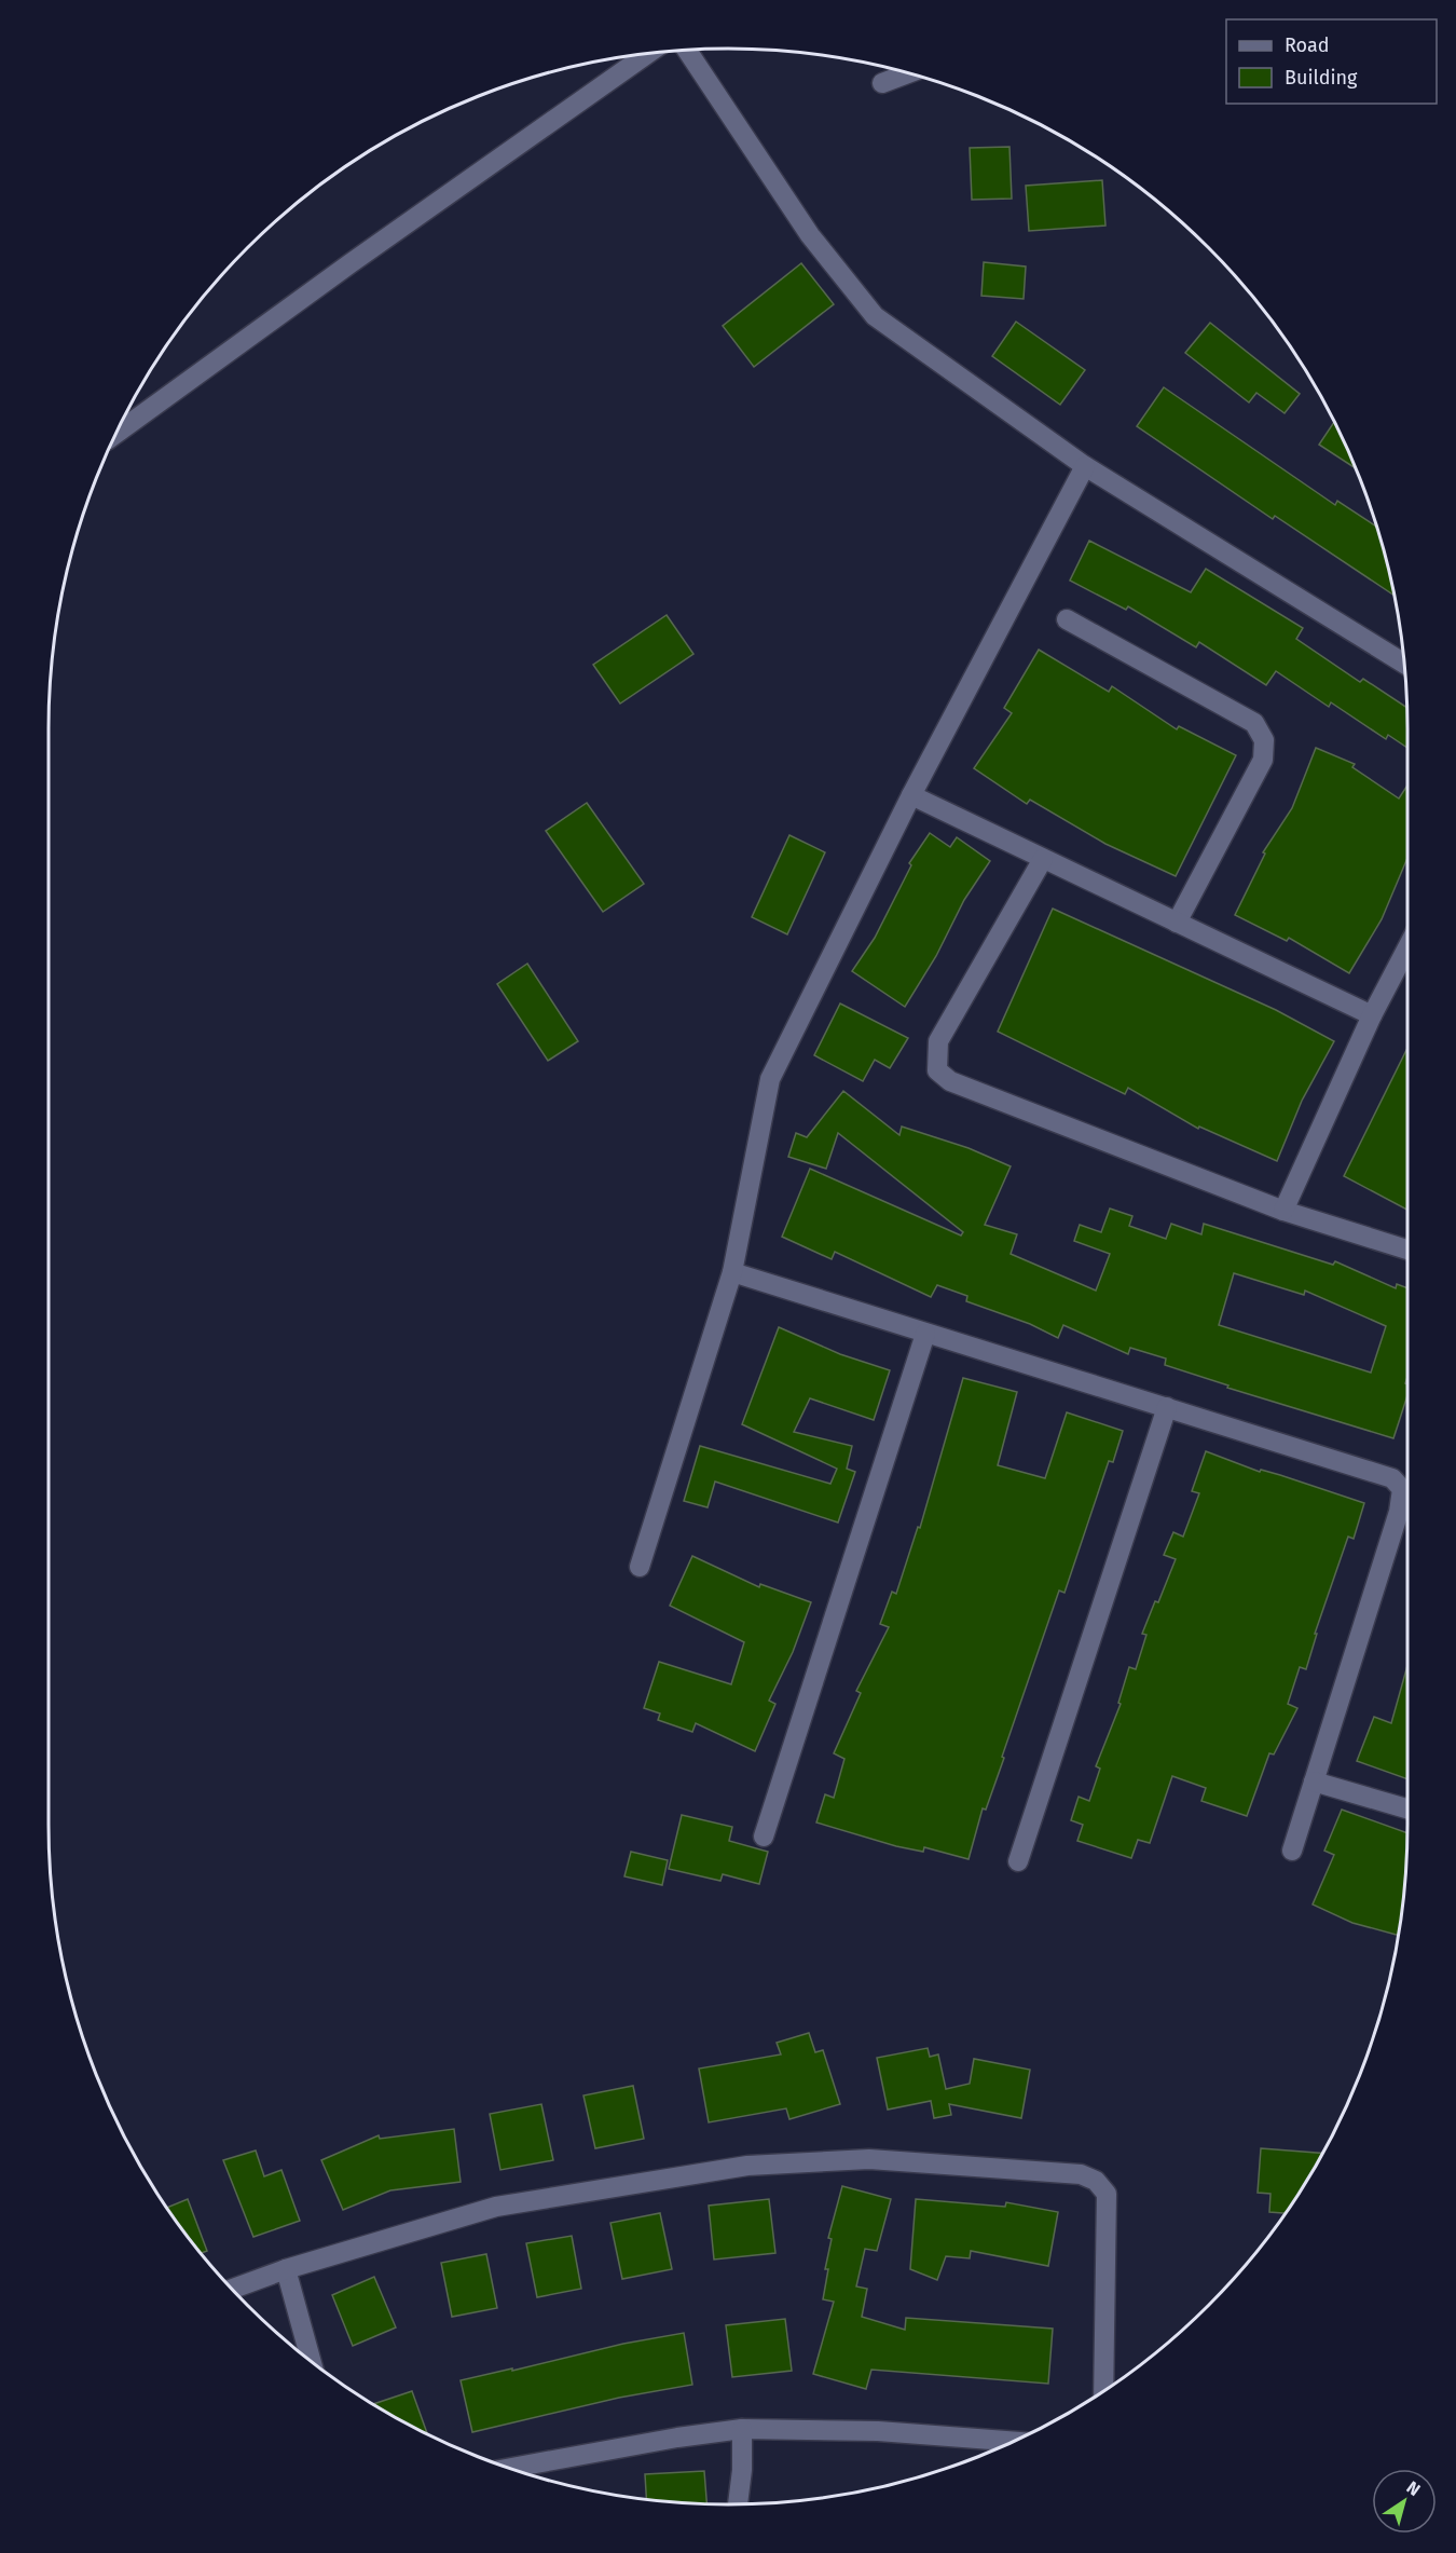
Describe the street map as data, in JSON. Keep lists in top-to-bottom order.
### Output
{
  "legend": ["Road", "Building"],
  "north": "top right"
}
